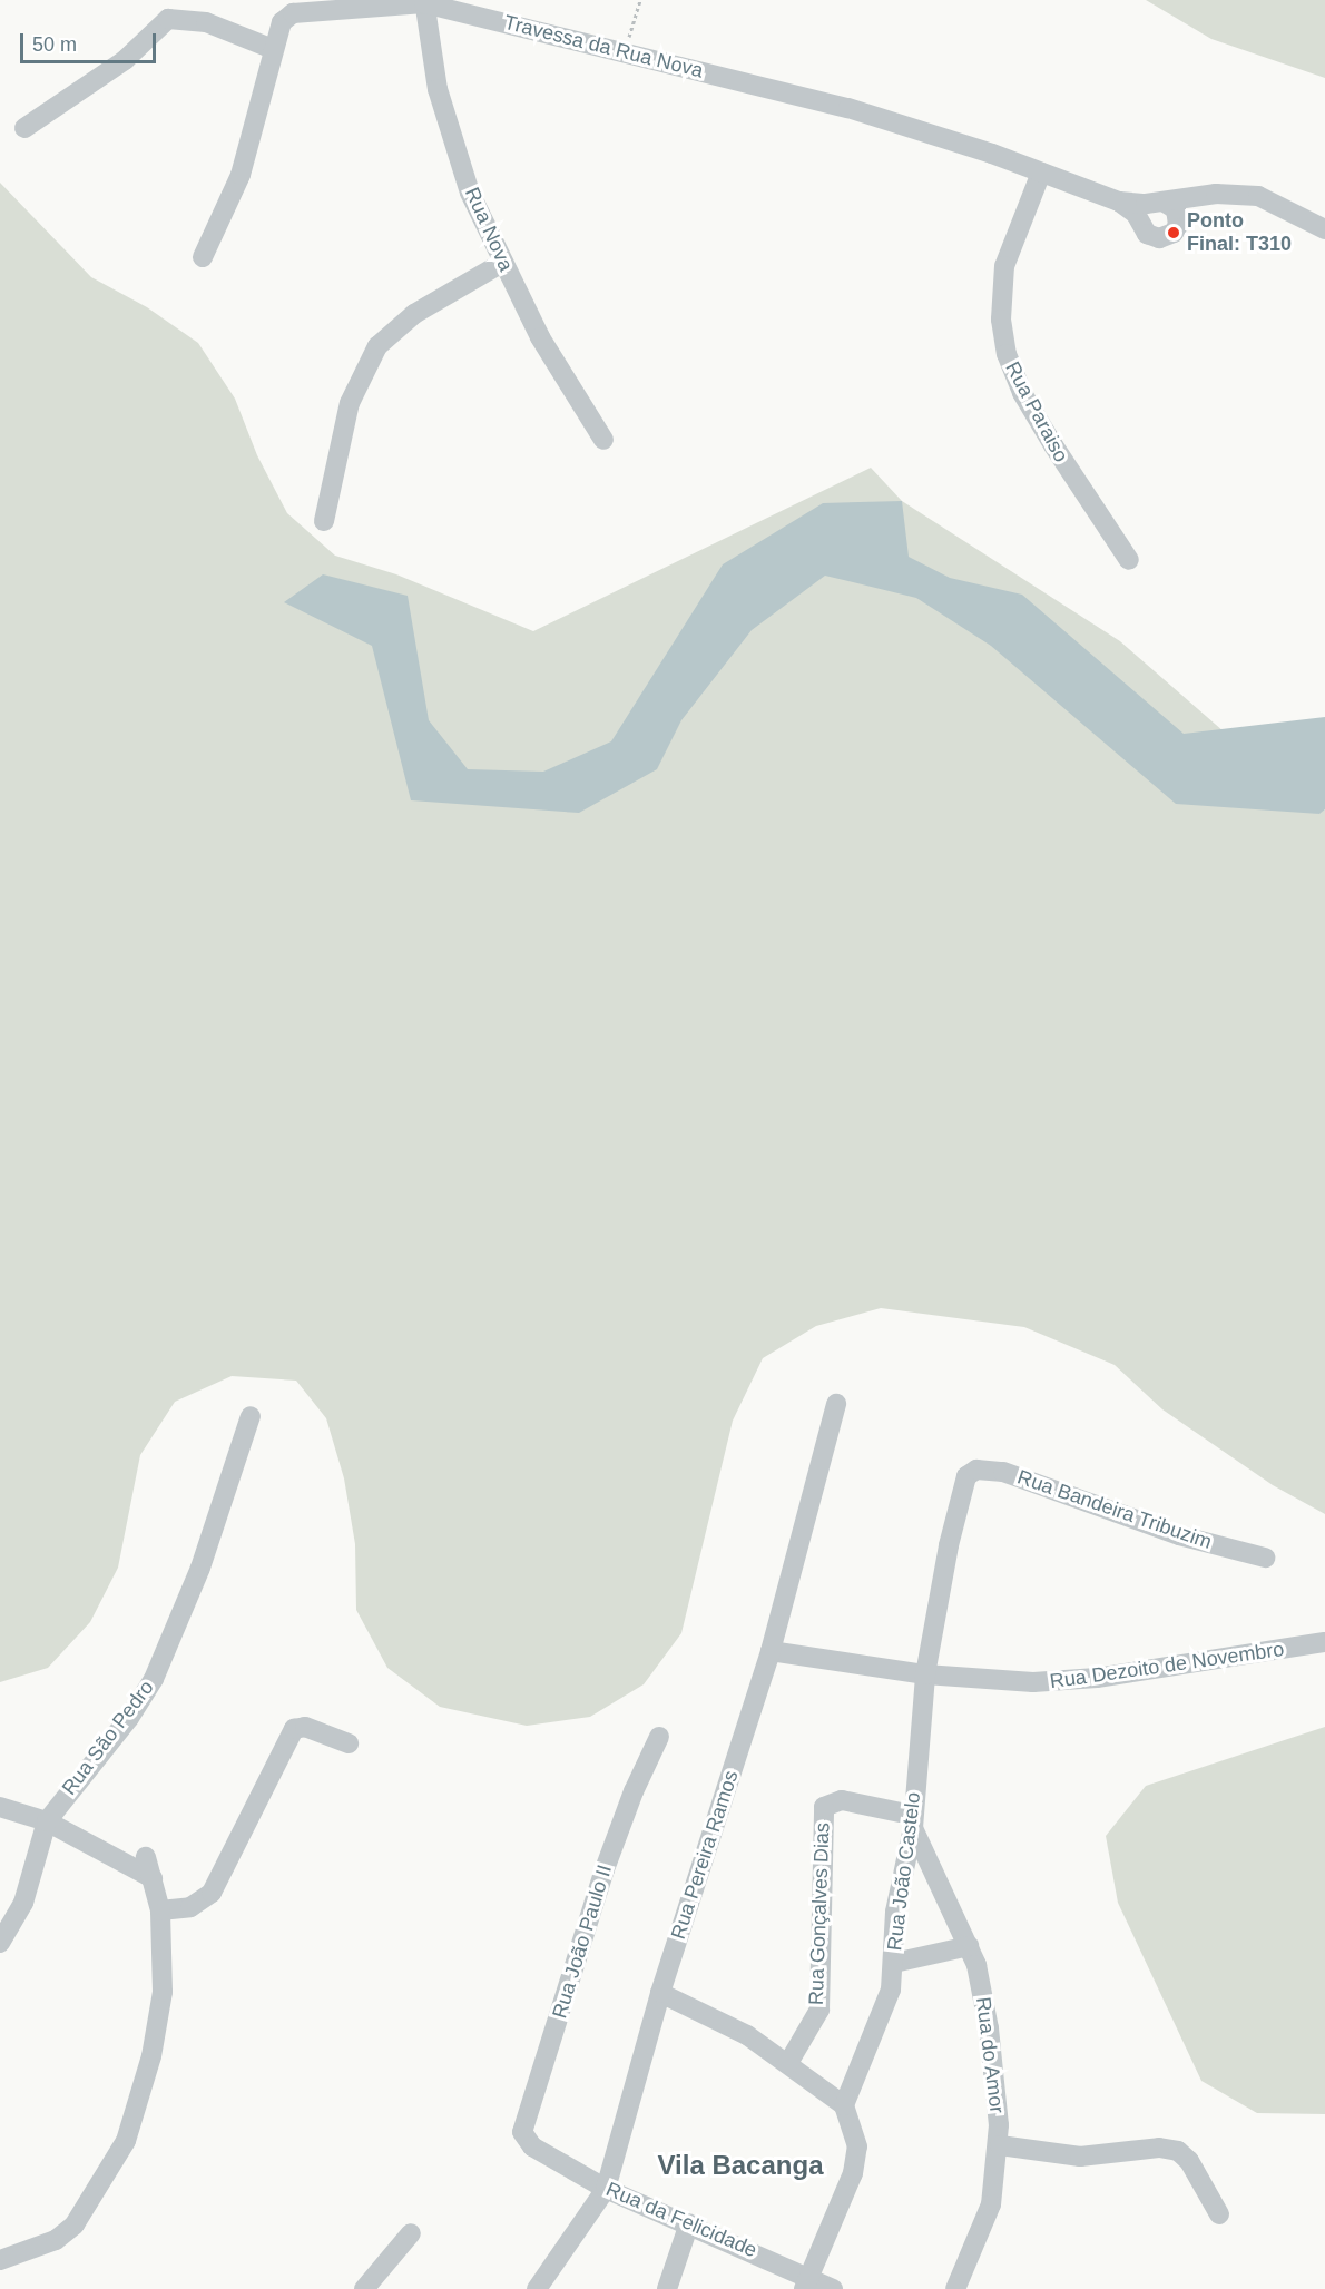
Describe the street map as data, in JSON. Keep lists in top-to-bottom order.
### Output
{
  "streets": {
    "street": [
      "Travessa da Rua Nova",
      "Rua Nova",
      "Rua Paraiso",
      "Rua Bandeira Tribuzim",
      "Rua Dezoito de Novembro",
      "Rua São Pedro",
      "Rua Pereira Ramos",
      "Rua João Castelo",
      "Rua Gonçalves Dias",
      "Rua João Paulo II",
      "Rua do Amor",
      "Rua da Felicidade"
    ]
  },
  "crossings": [
    ["Travessa da Rua Nova", "Rua Nova"],
    ["Travessa da Rua Nova", "Rua Paraiso"],
    ["Rua Bandeira Tribuzim", "Rua João Castelo"],
    ["Rua Dezoito de Novembro", "Rua Pereira Ramos"],
    ["Rua Dezoito de Novembro", "Rua João Castelo"],
    ["Rua Pereira Ramos", "Rua da Felicidade"],
    ["Rua João Castelo", "Rua Gonçalves Dias"],
    ["Rua João Castelo", "Rua do Amor"],
    ["Rua Gonçalves Dias", "Rua do Amor"],
    ["Rua João Paulo II", "Rua da Felicidade"]
  ],
  "districts": ["Vila Bacanga"],
  "places": ["Ponto Final: T310"],
  "scale_bar": "50 m"
}
